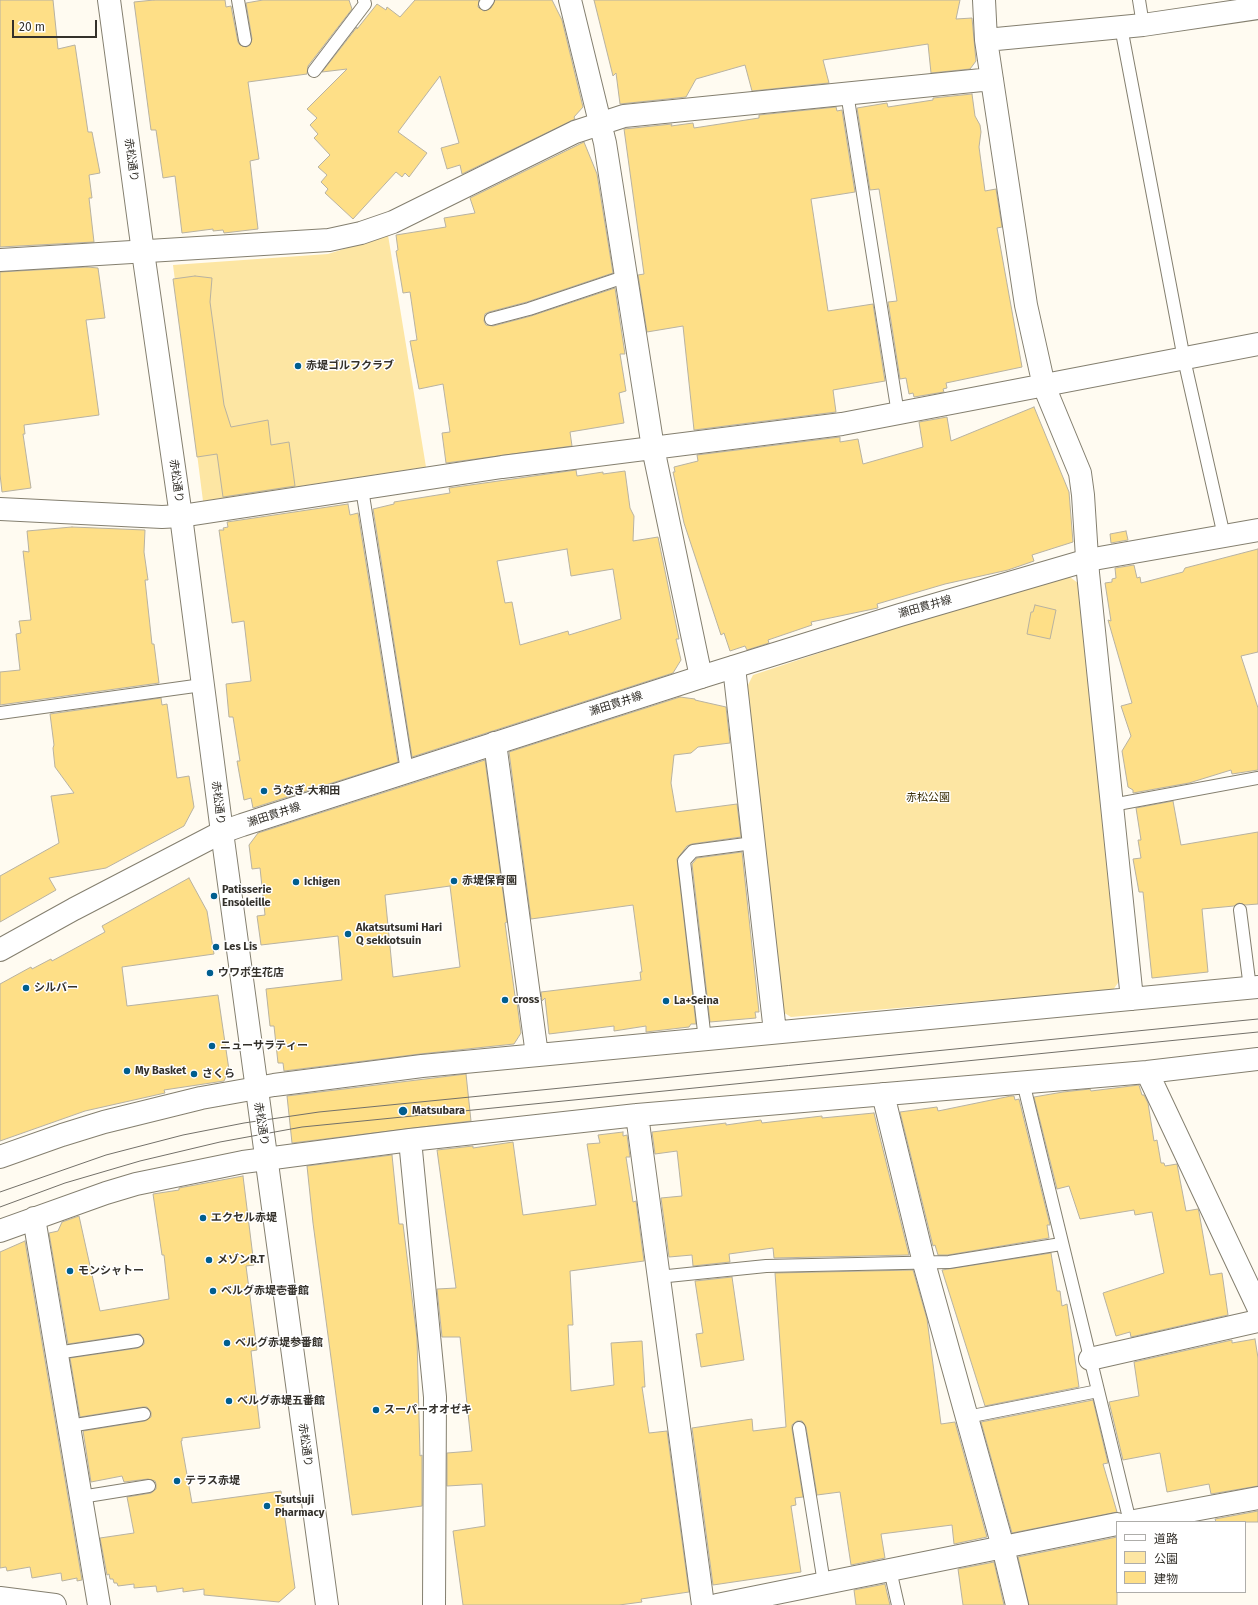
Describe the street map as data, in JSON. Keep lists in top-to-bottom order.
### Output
{
  "streets": {
    "street": ["赤松通り", "瀬田貫井線"]
  },
  "crossings": [
    ["赤松通り", "瀬田貫井線"]
  ],
  "parks": ["赤松公園"],
  "places": [
    "赤堤ゴルフクラブ",
    "うなぎ 大和田",
    "赤堤保育園",
    "Ichigen",
    "Patisserie Ensoleille",
    "Akatsutsumi Hari Q sekkotsuin",
    "Les Lis",
    "ウワボ生花店",
    "シルバー",
    "cross",
    "La+Seina",
    "ニューサラティー",
    "My Basket",
    "さくら",
    "Matsubara",
    "エクセル赤堤",
    "メゾンR.T",
    "モンシャトー",
    "ベルグ赤堤壱番館",
    "ベルグ赤堤参番館",
    "ベルグ赤堤五番館",
    "スーパーオオゼキ",
    "テラス赤堤",
    "Tsutsuji Pharmacy"
  ],
  "legend": ["道路", "公園", "建物"],
  "scale_bar": "20 m"
}
